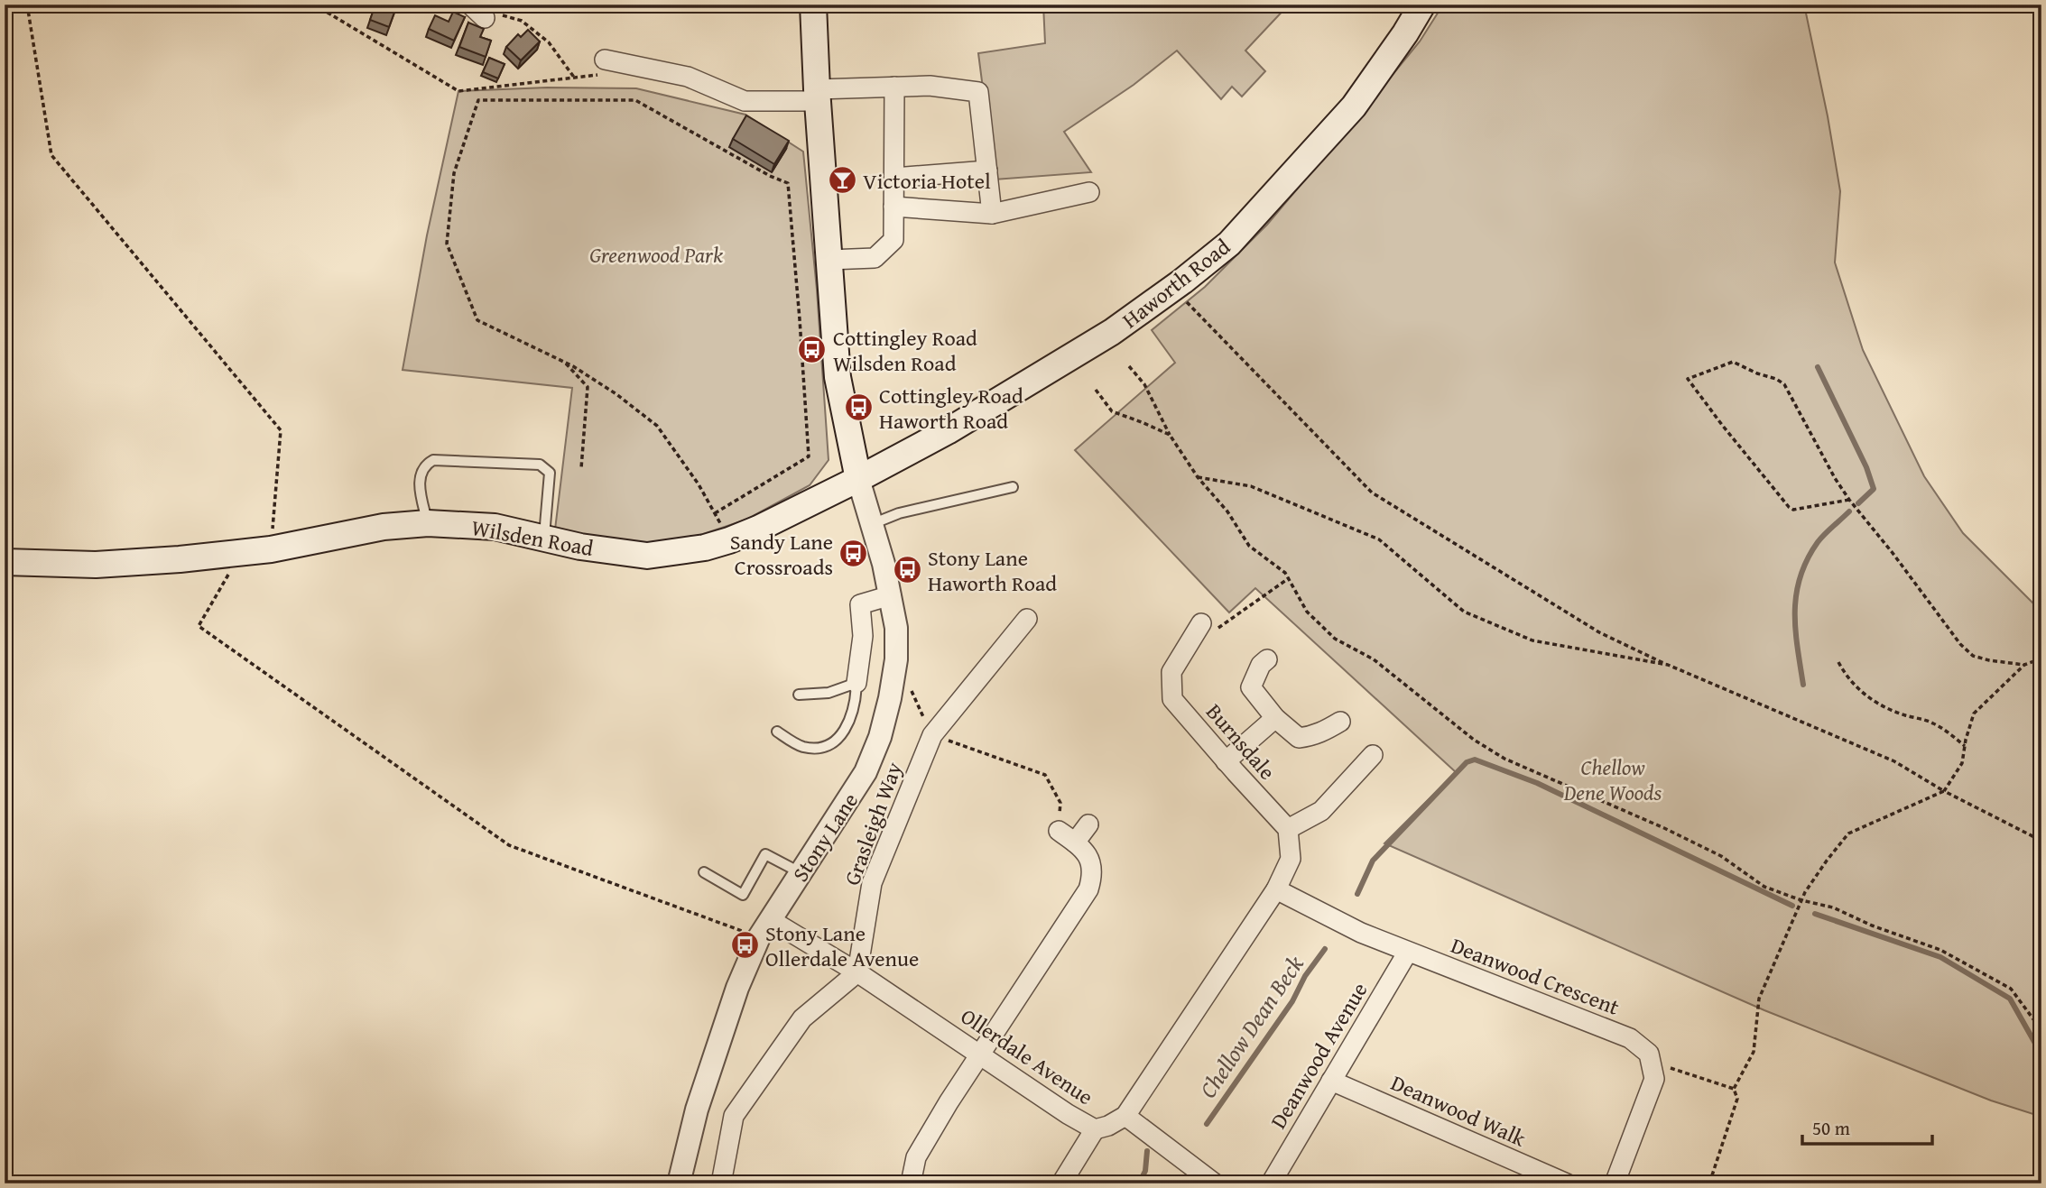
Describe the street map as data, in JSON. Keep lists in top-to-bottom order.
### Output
{
  "streets": {
    "main road": ["Haworth Road", "Wilsden Road"],
    "street": [
      "Burnsdale",
      "Grasleigh Way",
      "Stony Lane",
      "Deanwood Crescent",
      "Deanwood Avenue",
      "Ollerdale Avenue",
      "Deanwood Walk"
    ]
  },
  "crossings": [
    ["Haworth Road", "Wilsden Road"],
    ["Haworth Road", "Stony Lane"],
    ["Wilsden Road", "Stony Lane"],
    ["Grasleigh Way", "Ollerdale Avenue"],
    ["Stony Lane", "Ollerdale Avenue"],
    ["Deanwood Crescent", "Deanwood Avenue"],
    ["Deanwood Avenue", "Deanwood Walk"]
  ],
  "water": ["Chellow Dean Beck"],
  "parks": ["Greenwood Park", "Chellow Dene Woods"],
  "places": {
    "bar": ["Victoria Hotel"],
    "bus stop": [
      "Cottingley Road Wilsden Road",
      "Cottingley Road Haworth Road",
      "Sandy Lane Crossroads",
      "Stony Lane Haworth Road",
      "Stony Lane Ollerdale Avenue"
    ]
  },
  "scale_bar": "50 m"
}
